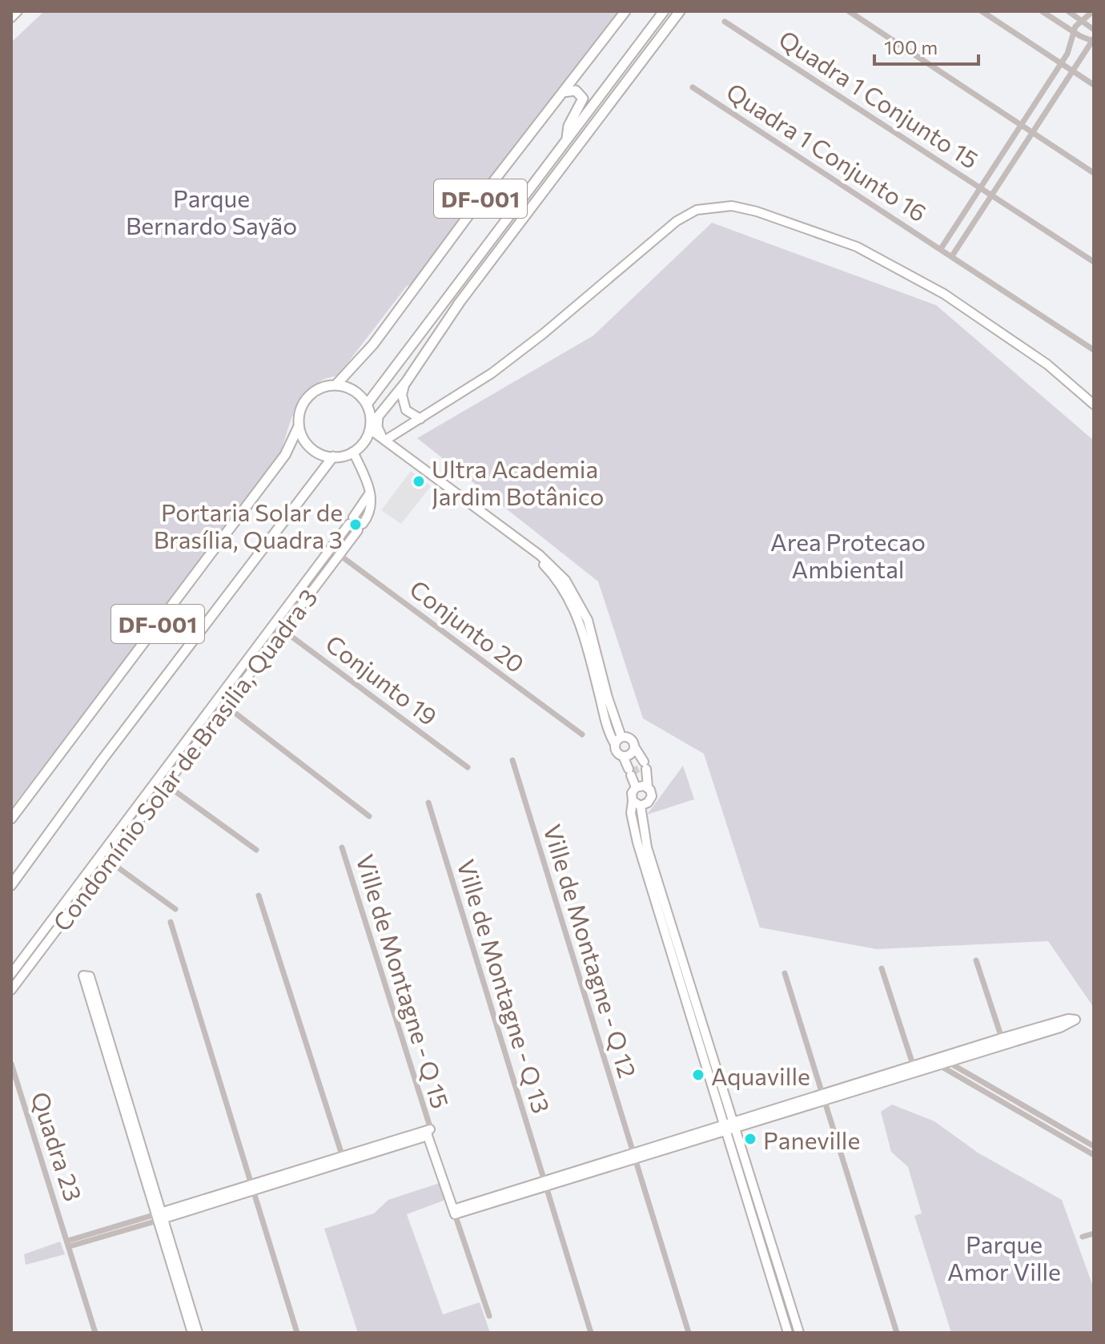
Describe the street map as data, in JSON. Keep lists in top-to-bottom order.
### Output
{
  "streets": {
    "main road": ["DF-001"],
    "street": [
      "Quadra 1 Conjunto 15",
      "Quadra 1 Conjunto 16",
      "Conjunto 20",
      "Conjunto 19",
      "Condomínio Solar de Brasilia, Quadra 3",
      "Ville de Montagne - Q 12",
      "Ville de Montagne - Q 15",
      "Ville de Montagne - Q 13",
      "Quadra 23"
    ]
  },
  "crossings": [
    ["Conjunto 20", "Condomínio Solar de Brasilia, Quadra 3"],
    ["Conjunto 19", "Condomínio Solar de Brasilia, Quadra 3"]
  ],
  "parks": ["Parque Bernardo Sayão", "Area Protecao Ambiental", "Parque Amor Ville"],
  "places": [
    "Ultra Academia Jardim Botânico",
    "Portaria Solar de Brasília, Quadra 3",
    "Aquaville",
    "Paneville"
  ],
  "scale_bar": "100 m"
}
